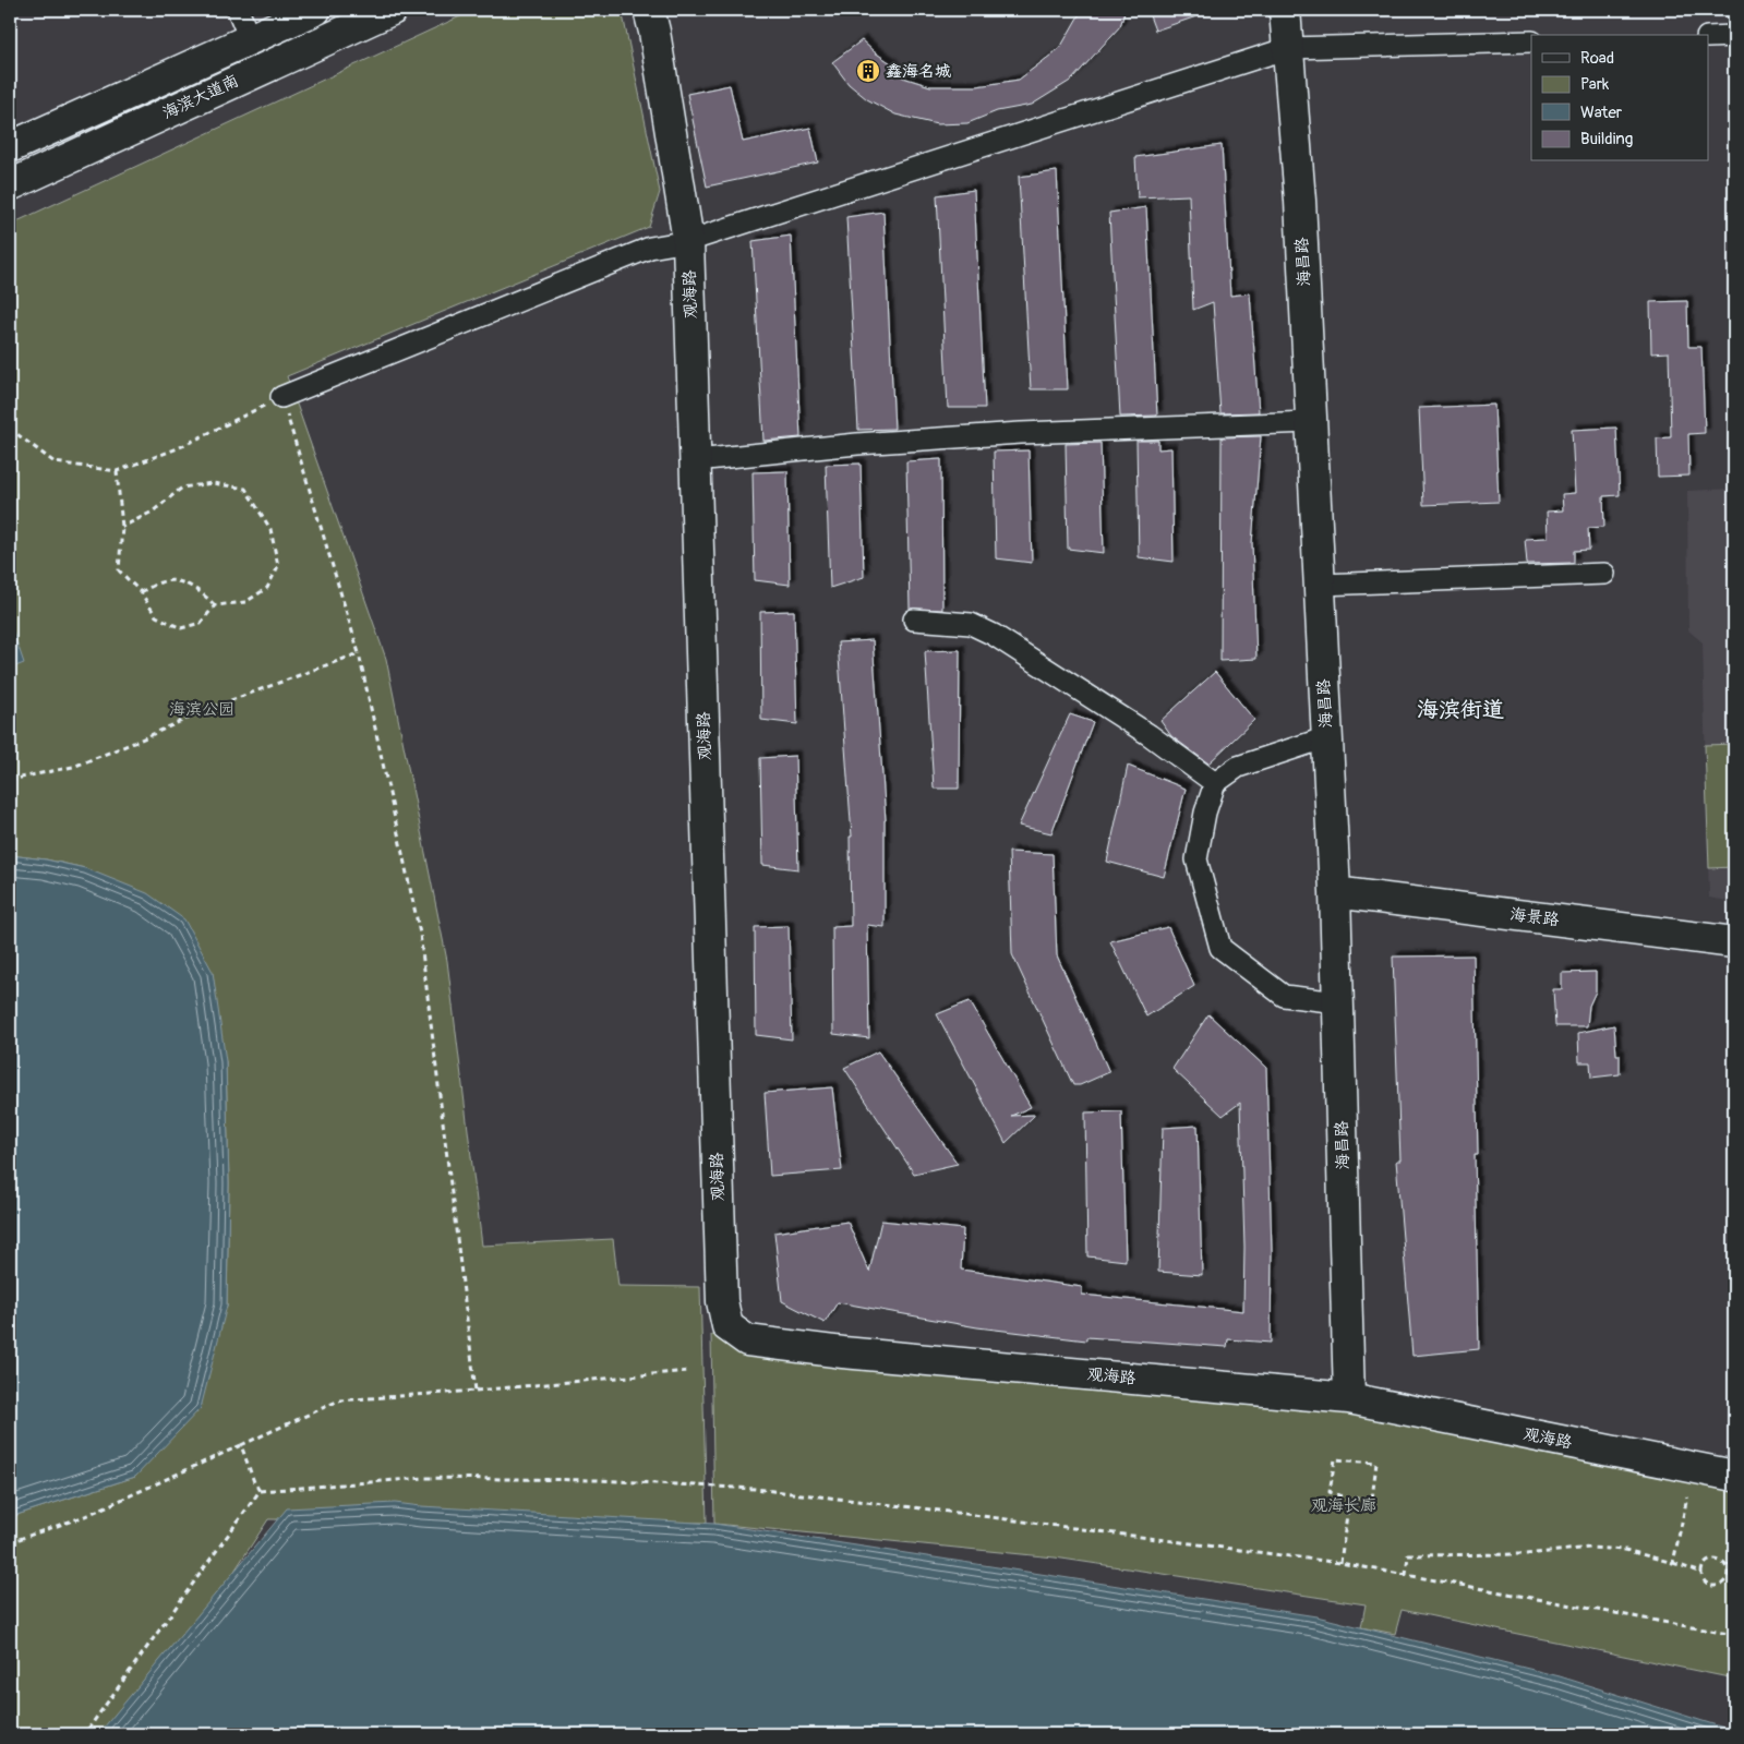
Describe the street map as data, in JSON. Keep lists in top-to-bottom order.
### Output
{
  "streets": {
    "street": [
      "海滨大道南",
      "海昌路",
      "观海路",
      "海景路"
    ]
  },
  "crossings": [
    ["海昌路", "观海路"],
    ["海昌路", "海景路"]
  ],
  "districts": ["海滨街道"],
  "parks": ["海滨公园", "观海长廊"],
  "places": {
    "building": ["鑫海名城"]
  },
  "legend": [
    "Road",
    "Park",
    "Water",
    "Building"
  ]
}
